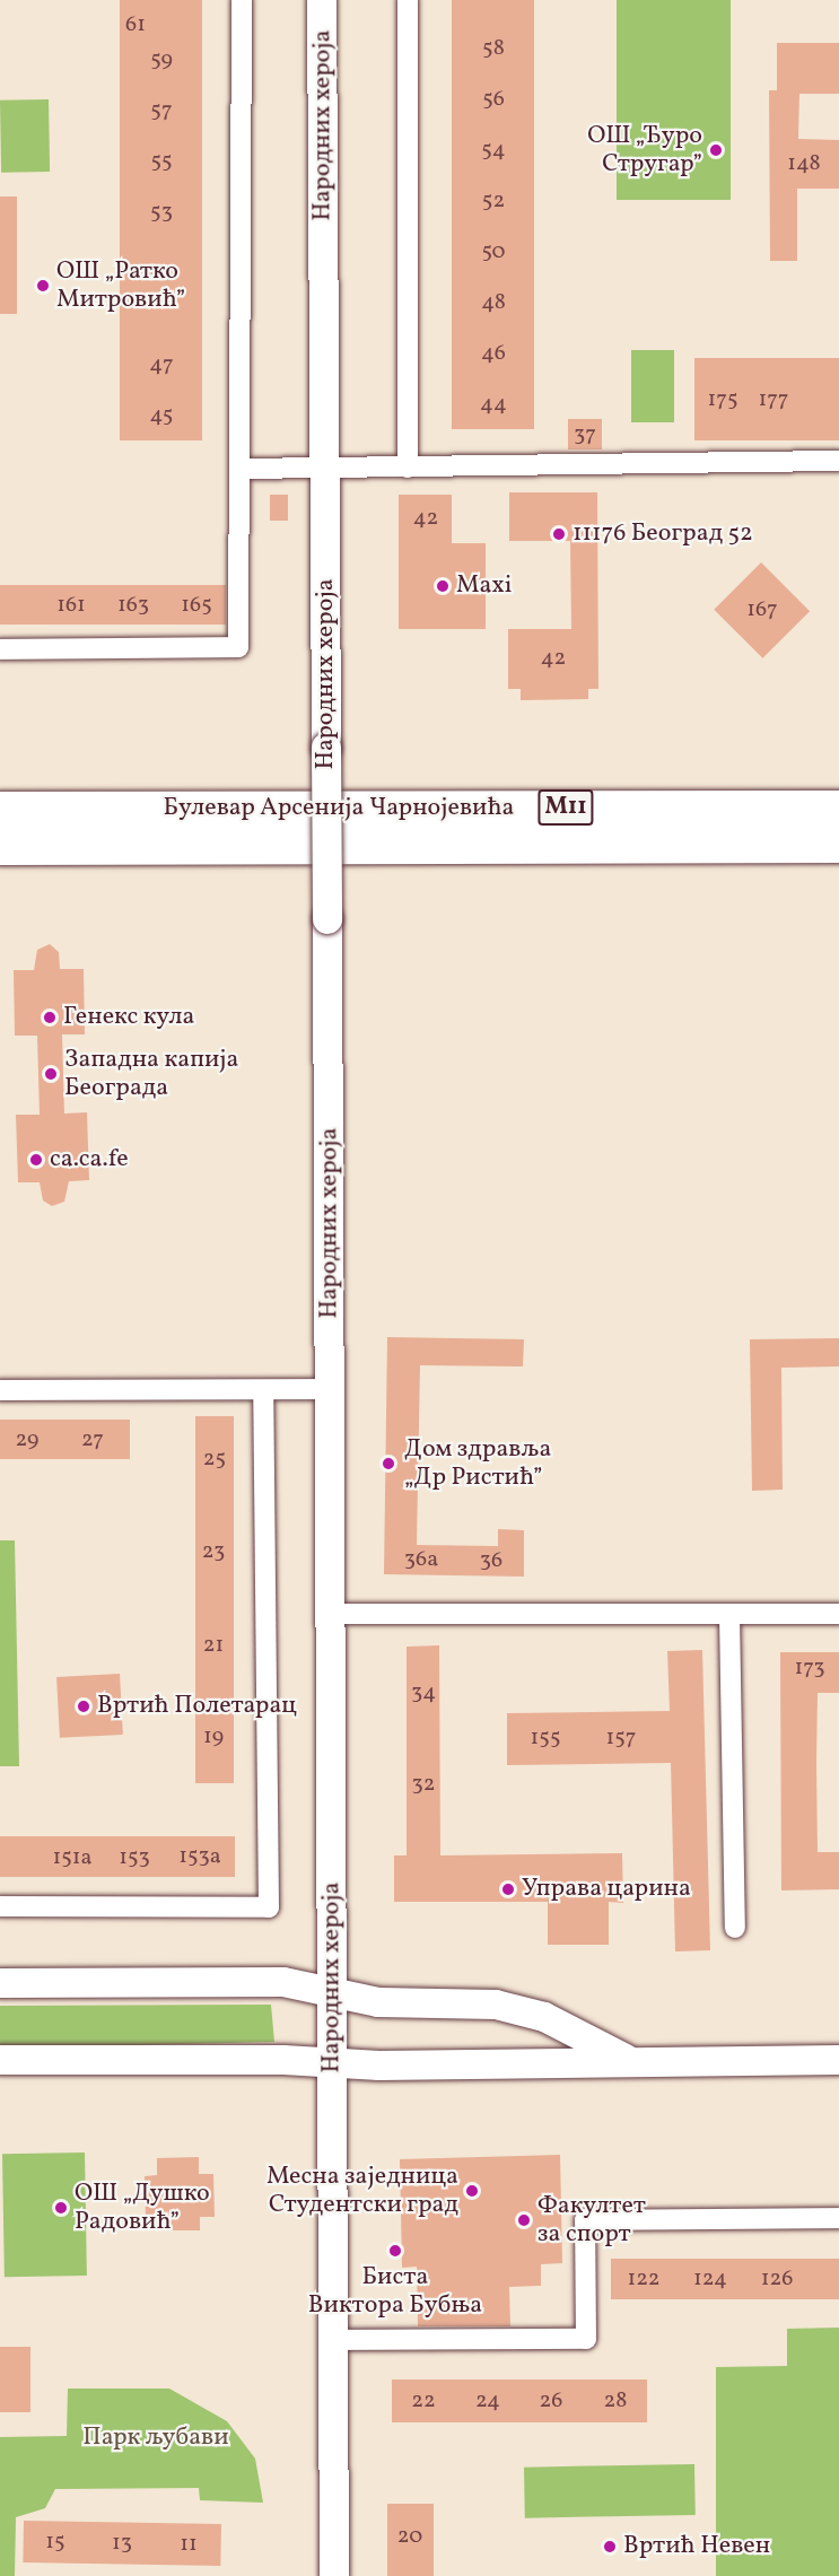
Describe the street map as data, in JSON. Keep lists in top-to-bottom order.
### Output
{
  "streets": {
    "highway": ["M11", "Булевар Арсенија Чарнојевића"],
    "street": ["Народних хероја"]
  },
  "parks": ["Парк љубави"],
  "places": [
    "ОШ „Ђуро Стругар”",
    "ОШ „Ратко Митровић”",
    "11176 Београд 52",
    "Maxi",
    "Генекс кула",
    "Западна капија Београда",
    "ca.ca.fe",
    "Дом здравља „Др Ристић”",
    "Вртић Полетарац",
    "Управа царина",
    "Месна заједница Студентски град",
    "ОШ „Душко Радовић”",
    "Факултет за спорт",
    "Биста Виктора Бубња",
    "Вртић Невен"
  ],
  "house_numbers": [
    "61",
    "58",
    "59",
    "56",
    "57",
    "54",
    "55",
    "148",
    "52",
    "53",
    "50",
    "48",
    "46",
    "47",
    "175",
    "177",
    "44",
    "45",
    "37",
    "42",
    "161",
    "163",
    "165",
    "167",
    "42",
    "29",
    "27",
    "25",
    "23",
    "36a",
    "36",
    "21",
    "173",
    "34",
    "19",
    "155",
    "157",
    "32",
    "153a",
    "151a",
    "153",
    "122",
    "124",
    "126",
    "22",
    "24",
    "26",
    "28",
    "20",
    "15",
    "13",
    "11"
  ]
}
